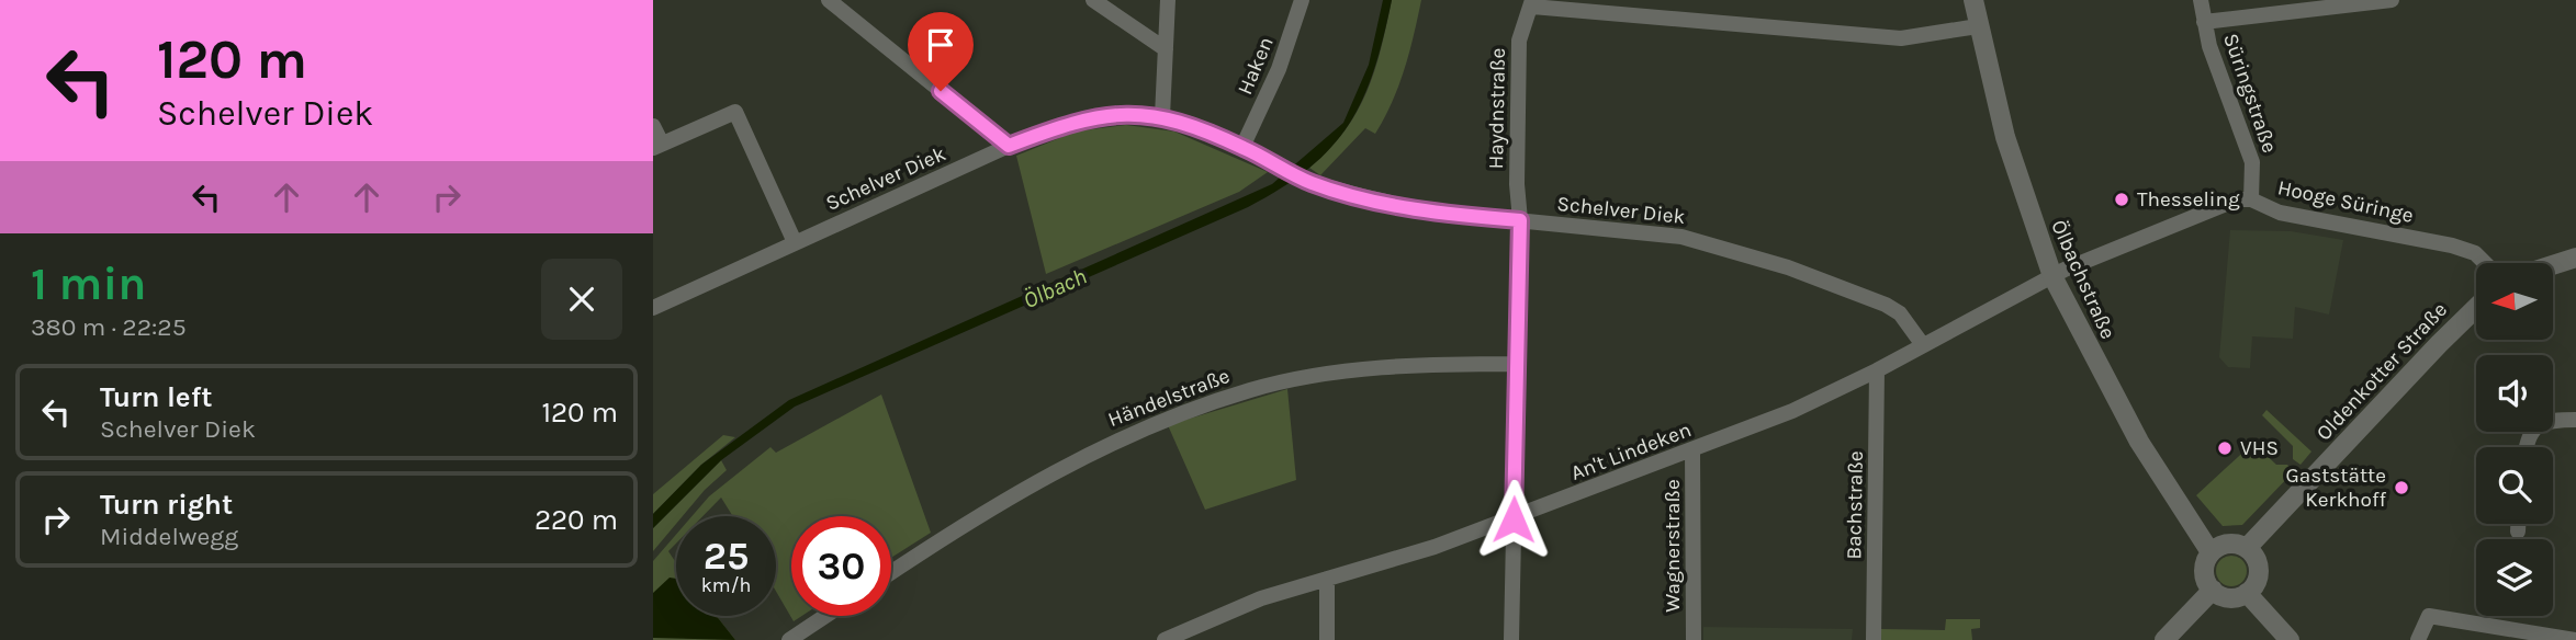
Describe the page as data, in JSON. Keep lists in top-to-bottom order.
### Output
{
  "streets": {
    "street": [
      "Haken",
      "Süringstraße",
      "Haydnstraße",
      "Schelver Diek",
      "Hooge Süringe",
      "Ölbachstraße",
      "Oldenkotter Straße",
      "Händelstraße",
      "An't Lindeken",
      "Bachstraße",
      "Wagnerstraße"
    ]
  },
  "crossings": [
    ["Haken", "Schelver Diek"],
    ["Süringstraße", "Hooge Süringe"],
    ["Haydnstraße", "Schelver Diek"],
    ["Haydnstraße", "Händelstraße"],
    ["Haydnstraße", "An't Lindeken"],
    ["Schelver Diek", "An't Lindeken"],
    ["Hooge Süringe", "Ölbachstraße"],
    ["Hooge Süringe", "An't Lindeken"],
    ["Ölbachstraße", "Oldenkotter Straße"],
    ["Ölbachstraße", "An't Lindeken"],
    ["An't Lindeken", "Bachstraße"],
    ["An't Lindeken", "Wagnerstraße"]
  ],
  "water": ["Ölbach"],
  "places": ["Thesseling", "VHS", "Gaststätte Kerkhoff"],
  "north": "left",
  "page": {
    "turn": ["120 m", "Schelver Diek"],
    "heading": ["1 min", "380 m · 22:25"],
    "list": [
      {
        "name": "Turn left",
        "note": "Schelver Diek",
        "value": "120 m"
      },
      {
        "name": "Turn right",
        "note": "Middelwegg",
        "value": "220 m"
      }
    ],
    "speed": "25 km/h",
    "limit": "30"
  }
}
